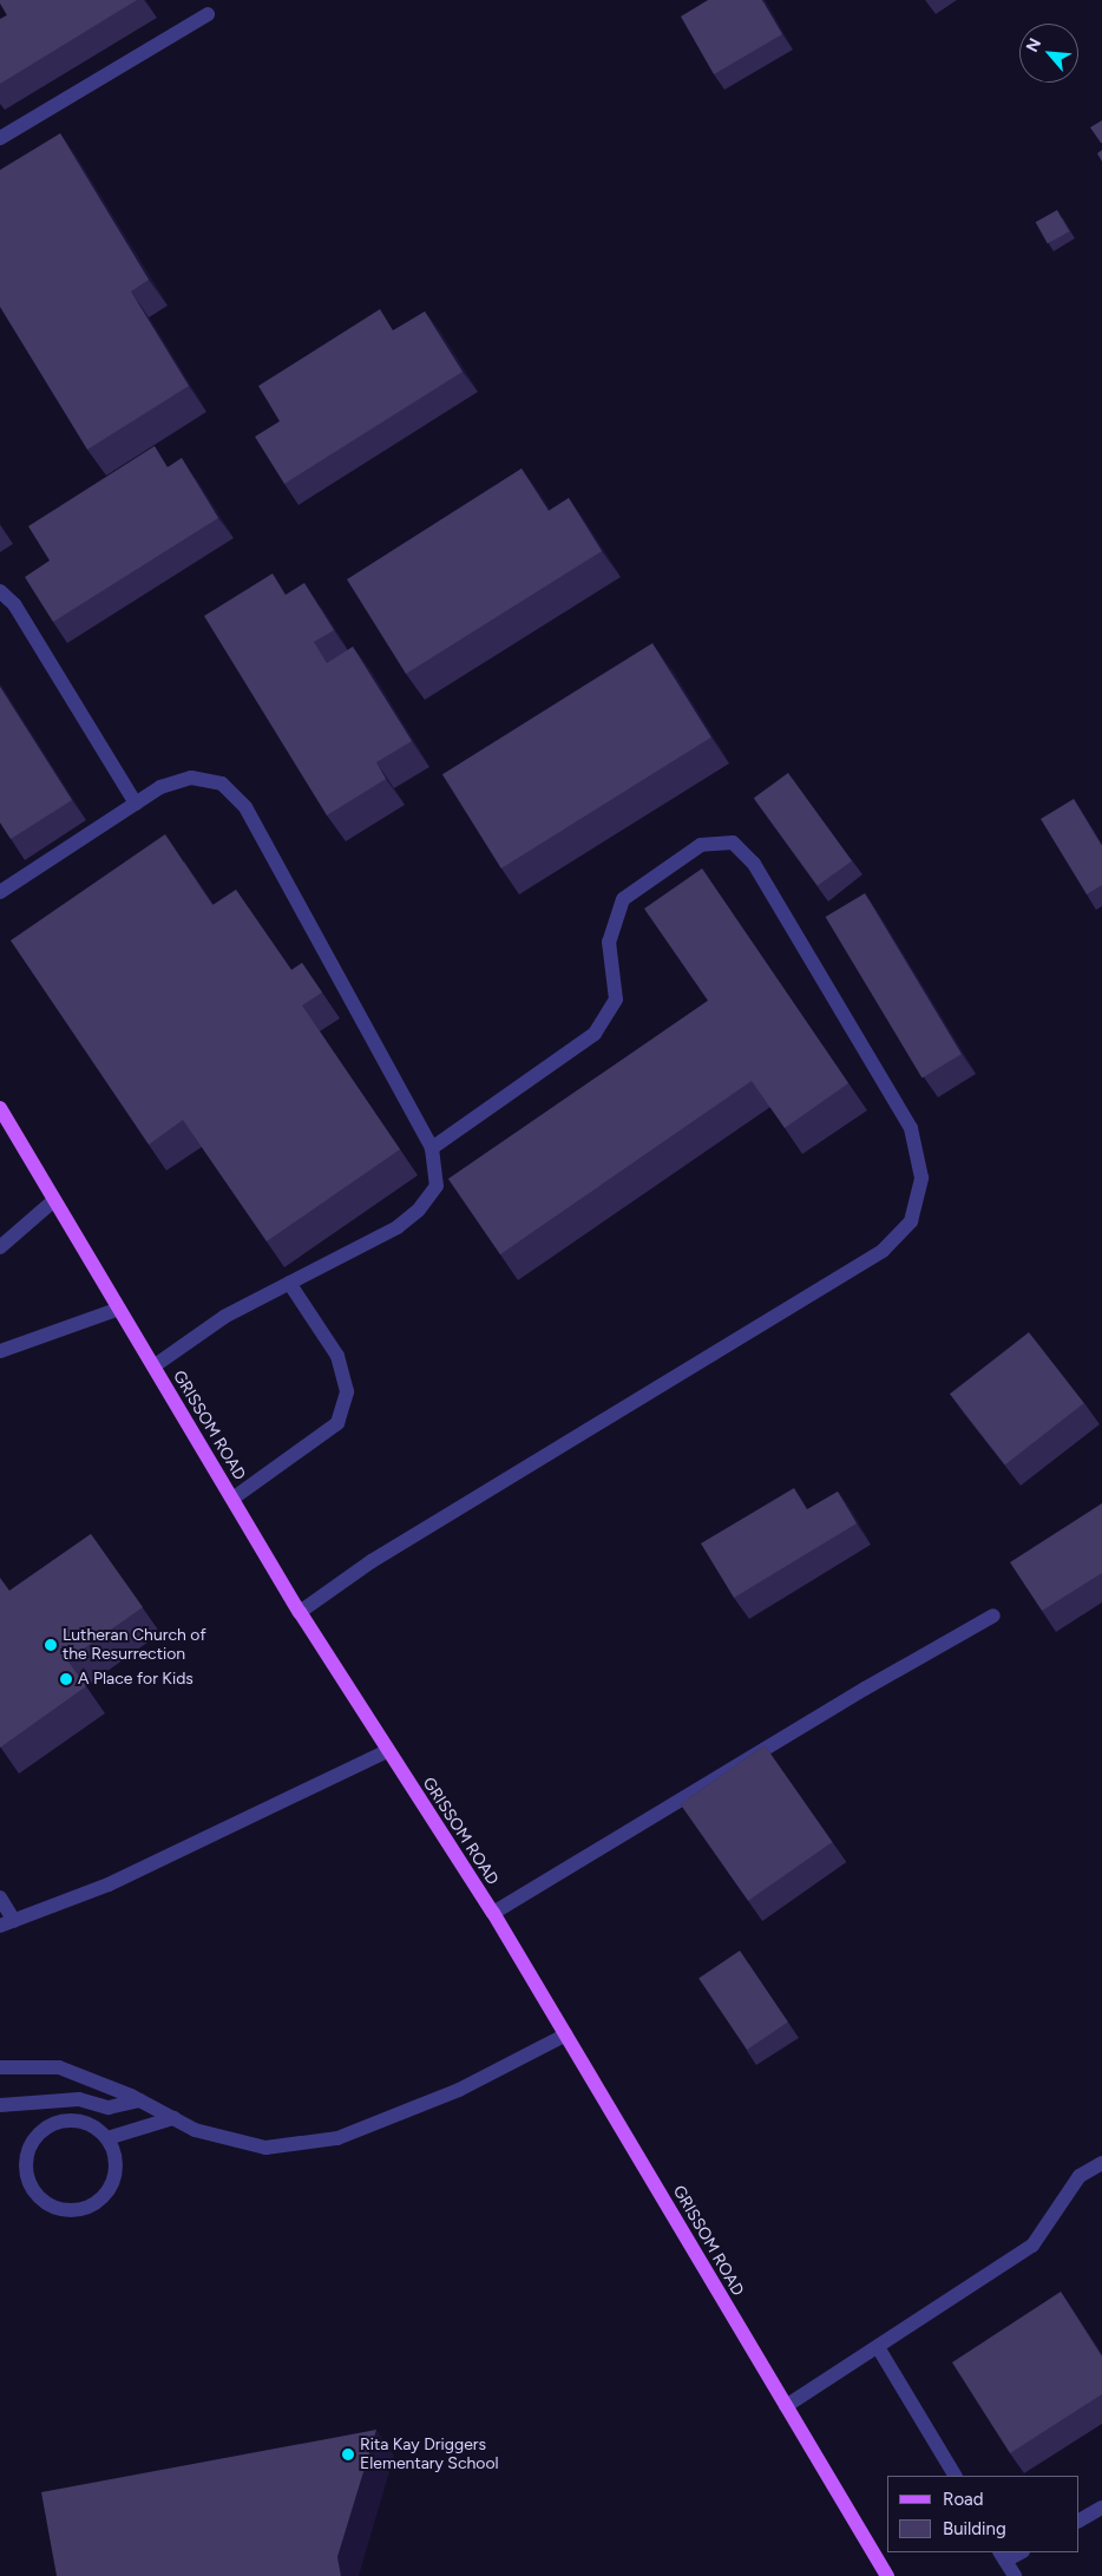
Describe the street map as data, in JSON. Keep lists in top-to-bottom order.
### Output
{
  "streets": {
    "main road": ["GRISSOM ROAD"]
  },
  "places": ["Lutheran Church of the Resurrection", "A Place for Kids", "Rita Kay Driggers Elementary School"],
  "legend": ["Road", "Building"],
  "north": "top left"
}
